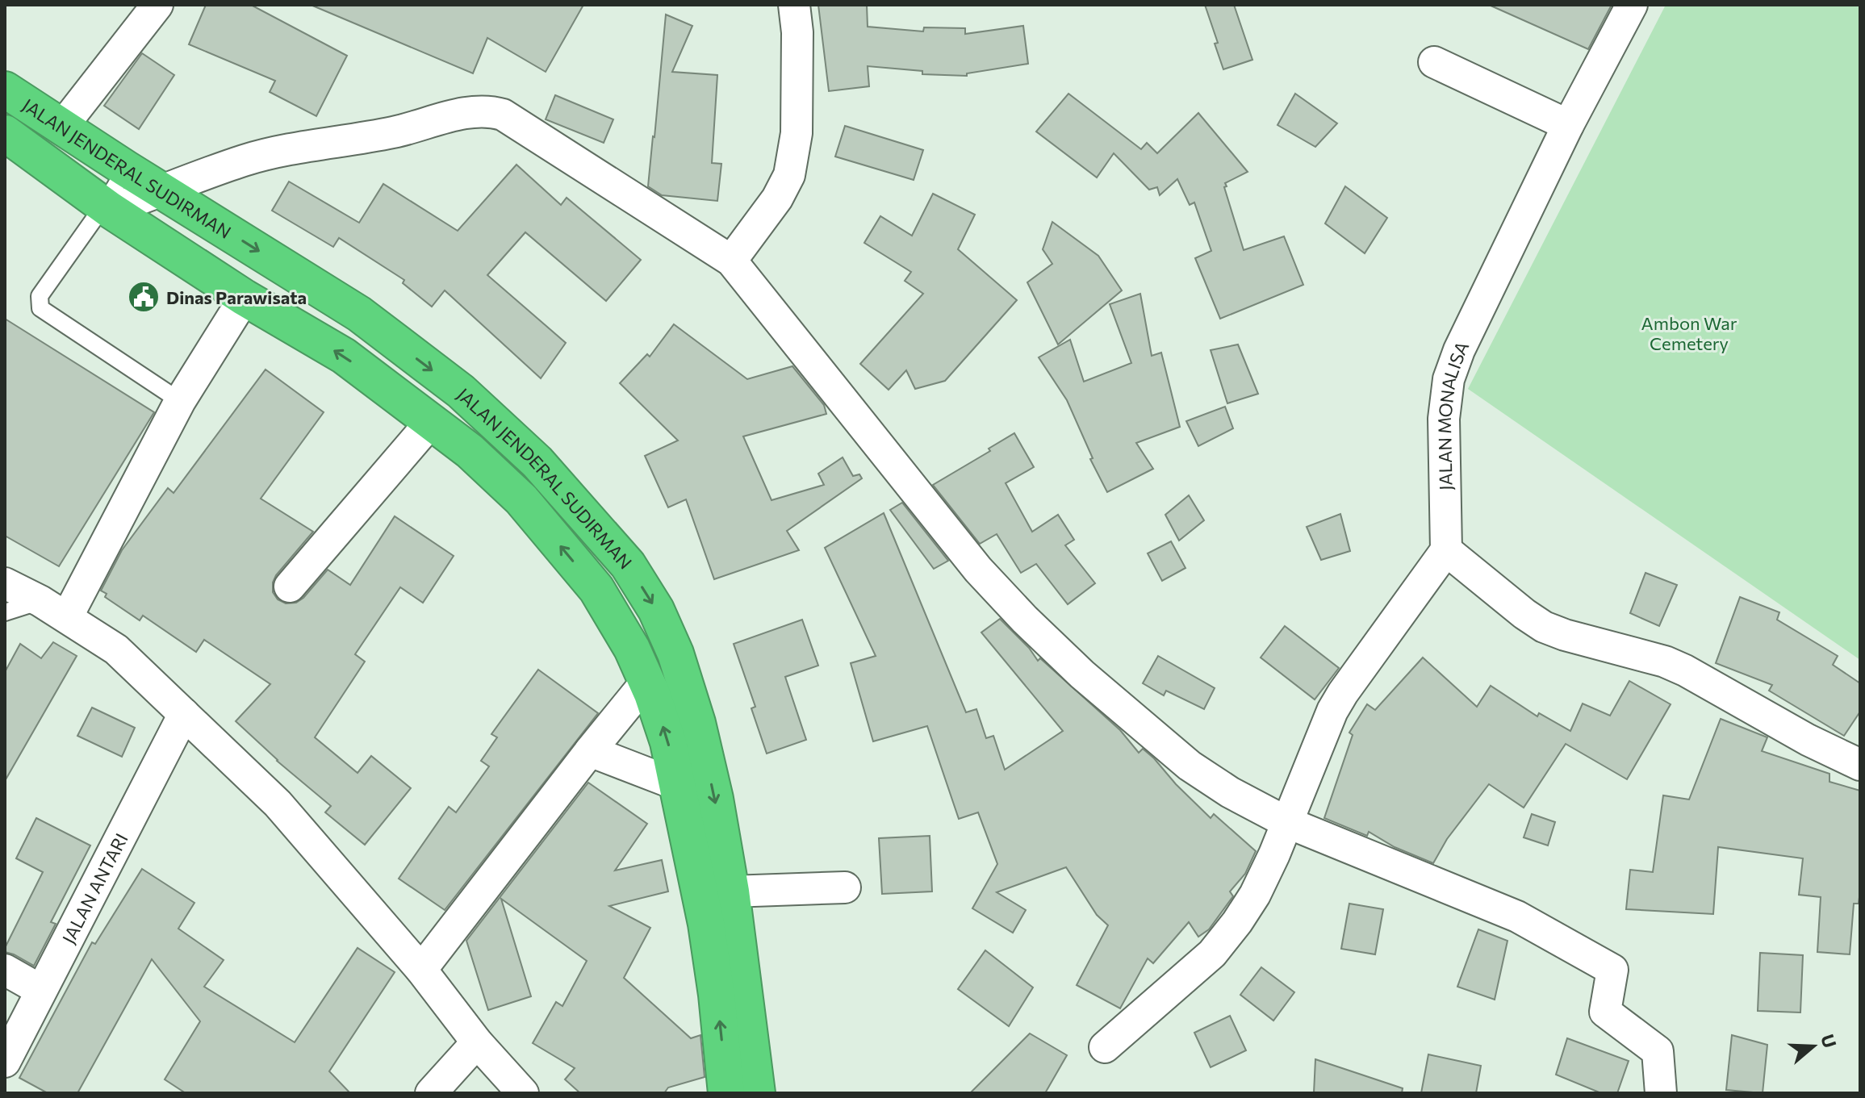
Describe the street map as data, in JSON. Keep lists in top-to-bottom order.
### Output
{
  "streets": {
    "highway": ["JALAN JENDERAL SUDIRMAN"],
    "street": ["JALAN MONALISA", "JALAN ANTARI"]
  },
  "parks": ["Ambon War Cemetery"],
  "places": {
    "public building": ["Dinas Parawisata"]
  },
  "north": "right"
}
